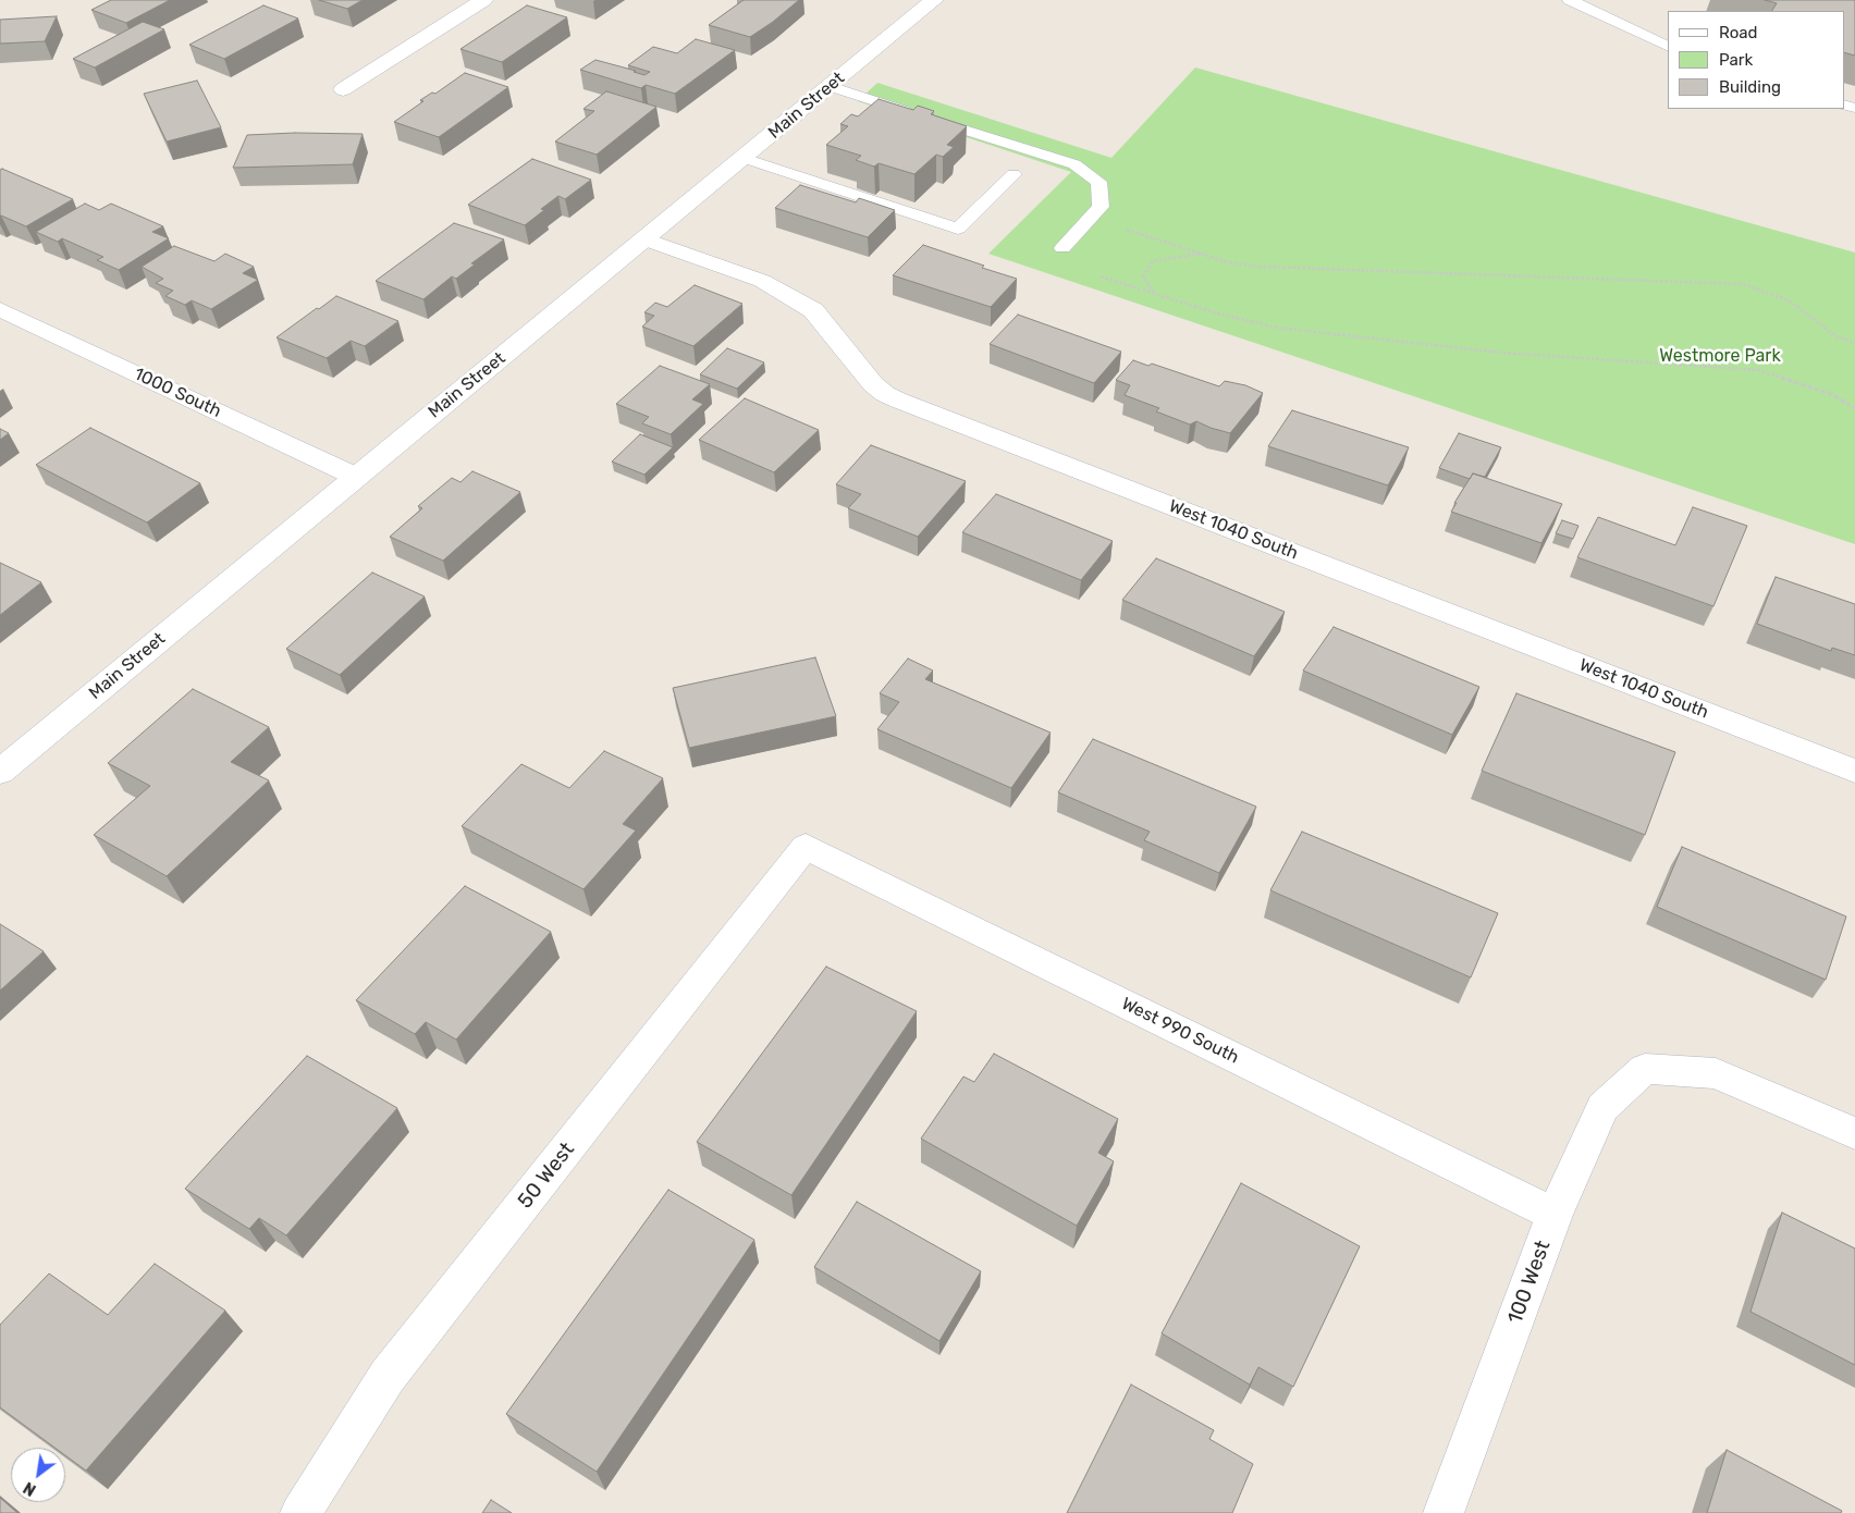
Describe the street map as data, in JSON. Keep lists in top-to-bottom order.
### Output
{
  "streets": {
    "street": [
      "Main Street",
      "1000 South",
      "West 1040 South",
      "West 990 South",
      "50 West",
      "100 West"
    ]
  },
  "crossings": [
    ["Main Street", "1000 South"],
    ["Main Street", "West 1040 South"],
    ["West 990 South", "50 West"],
    ["West 990 South", "100 West"]
  ],
  "parks": ["Westmore Park"],
  "legend": ["Road", "Park", "Building"],
  "north": "bottom left"
}
